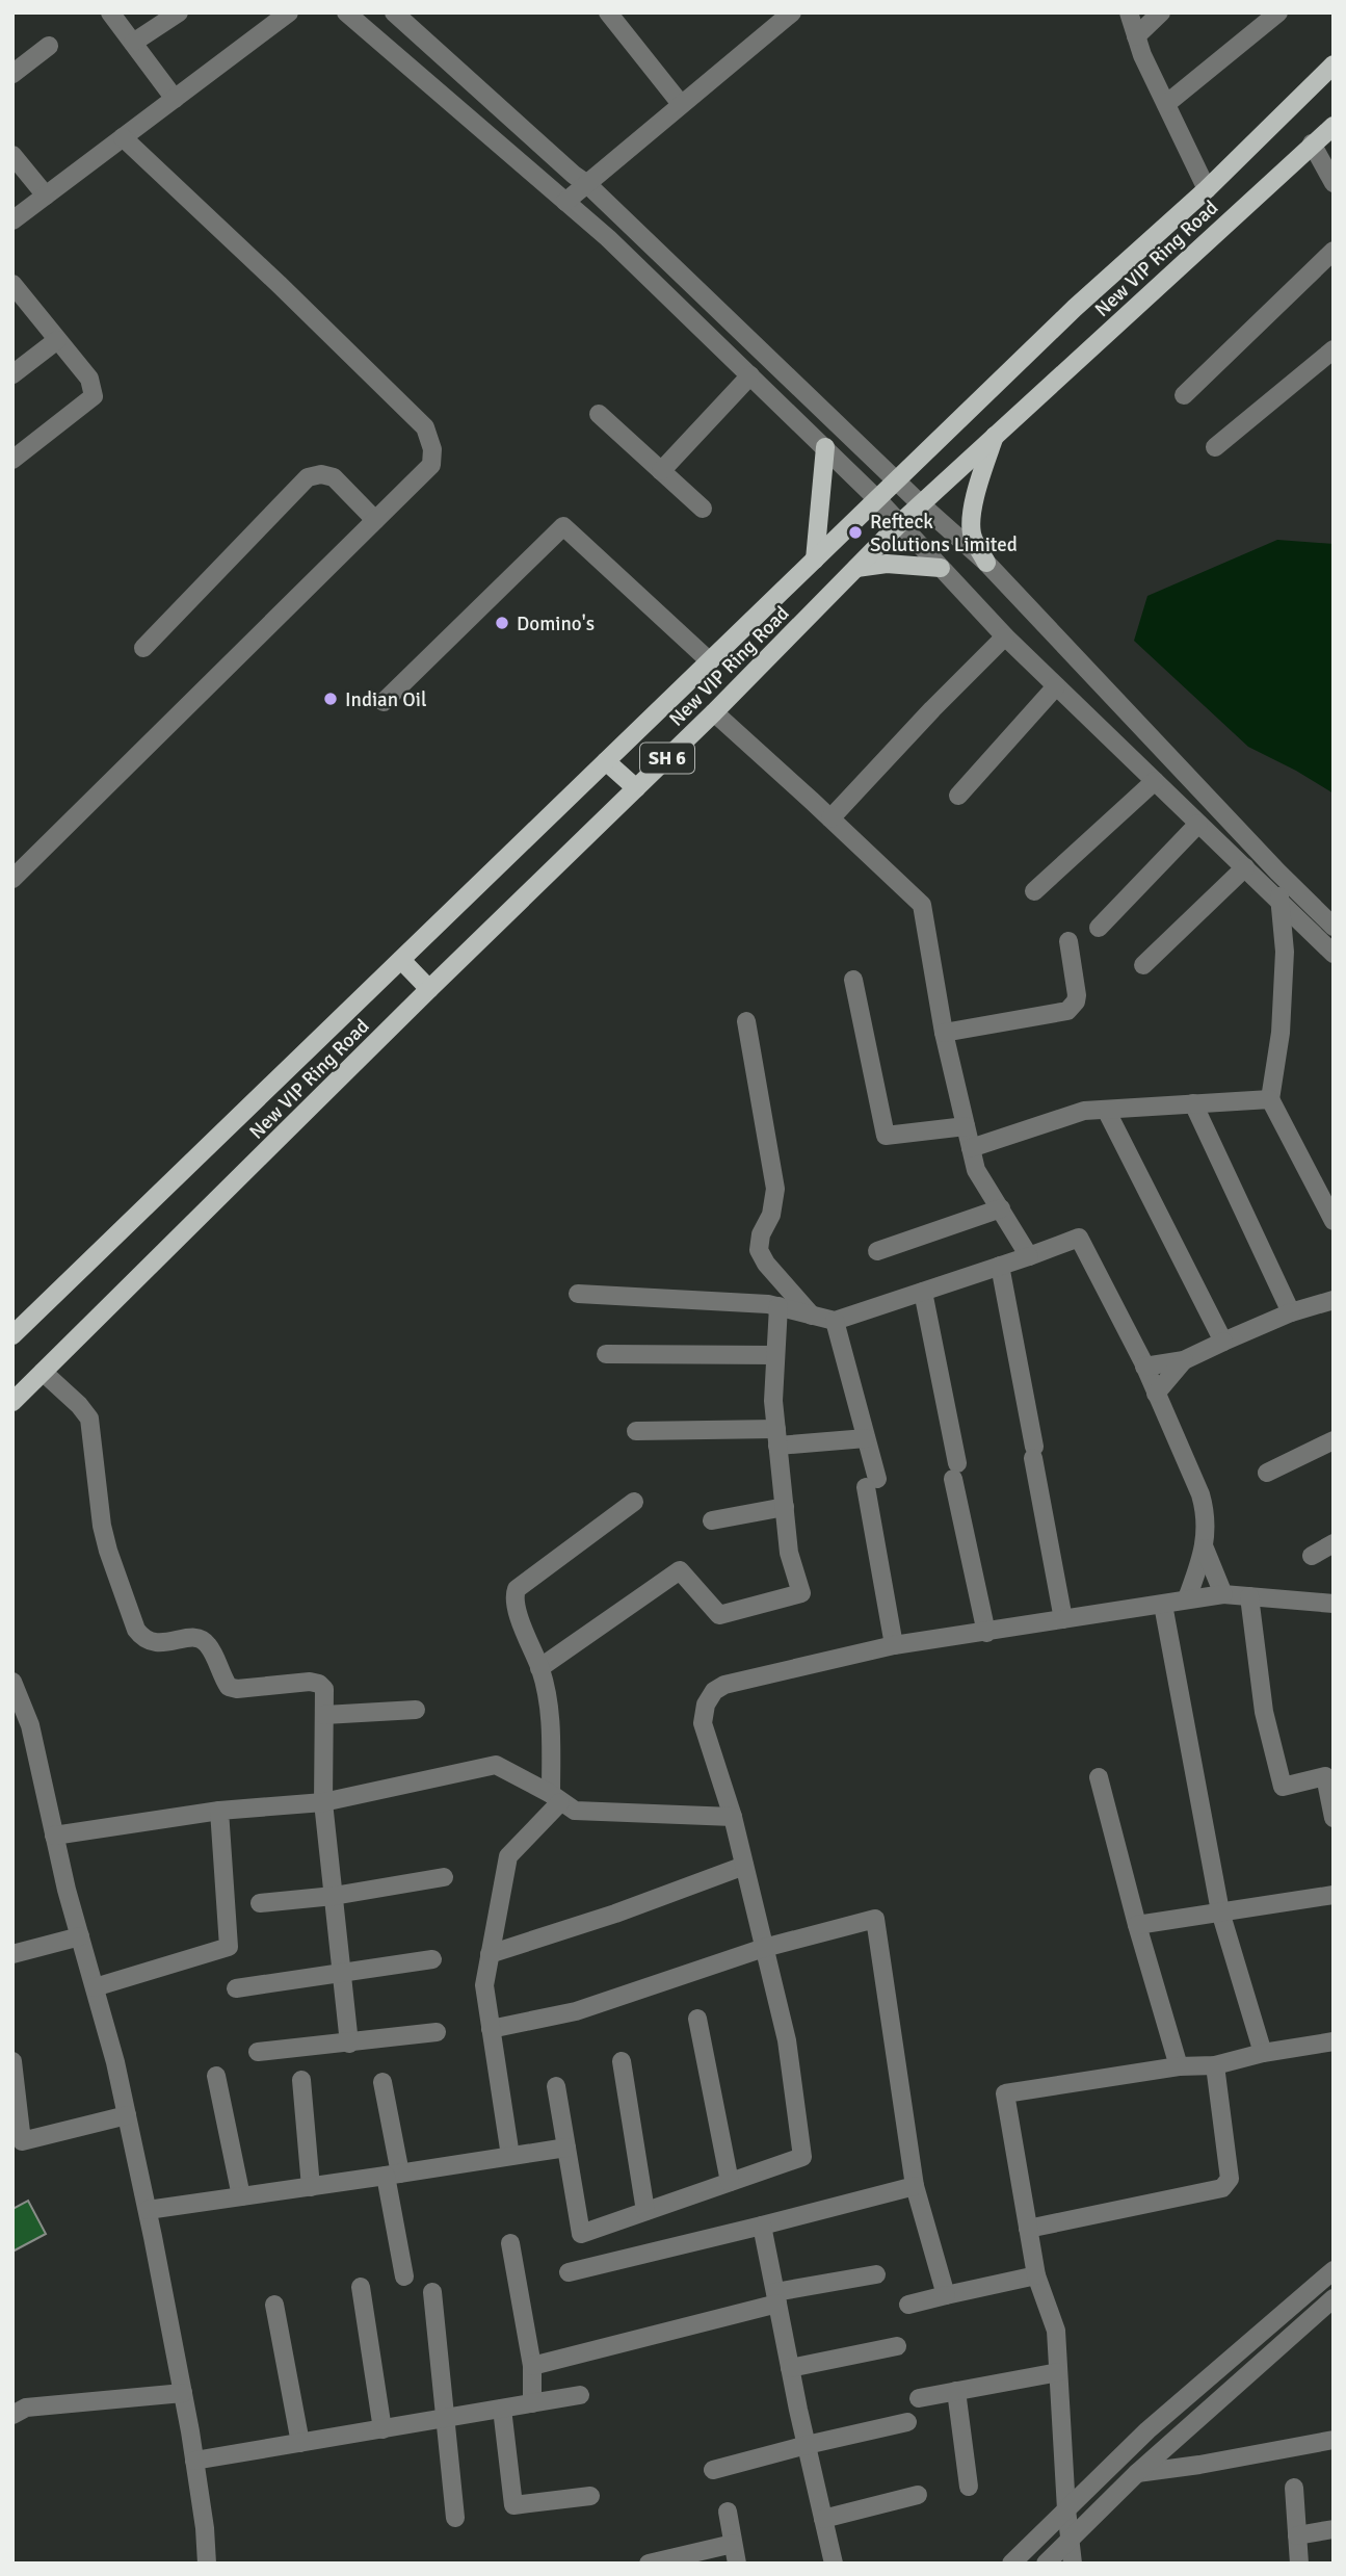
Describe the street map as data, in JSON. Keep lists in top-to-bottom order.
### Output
{
  "streets": {
    "main road": ["New VIP Ring Road", "SH 6"]
  },
  "places": ["Refteck Solutions Limited", "Domino's", "Indian Oil"]
}
